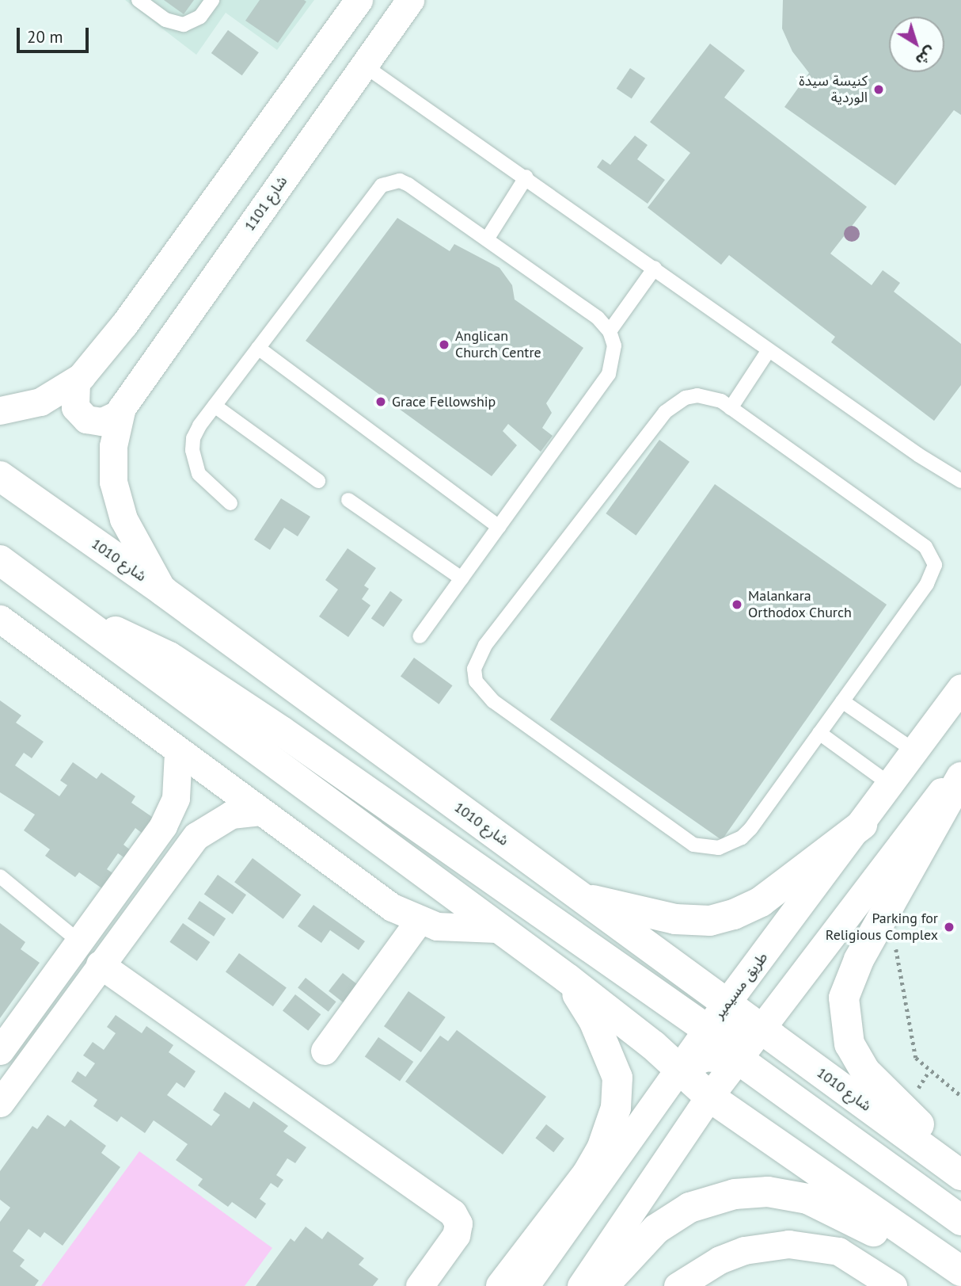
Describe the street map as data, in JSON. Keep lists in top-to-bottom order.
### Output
{
  "streets": {
    "street": ["شارع 1101", "شارع 1010", "طريق مسيمير"]
  },
  "crossings": [
    ["شارع 1101", "شارع 1010"],
    ["شارع 1010", "طريق مسيمير"]
  ],
  "places": [
    "كنيسة سيدة الوردية",
    "Anglican Church Centre",
    "Grace Fellowship",
    "Malankara Orthodox Church",
    "Parking for Religious Complex"
  ],
  "scale_bar": "20 m",
  "north": "bottom right"
}
